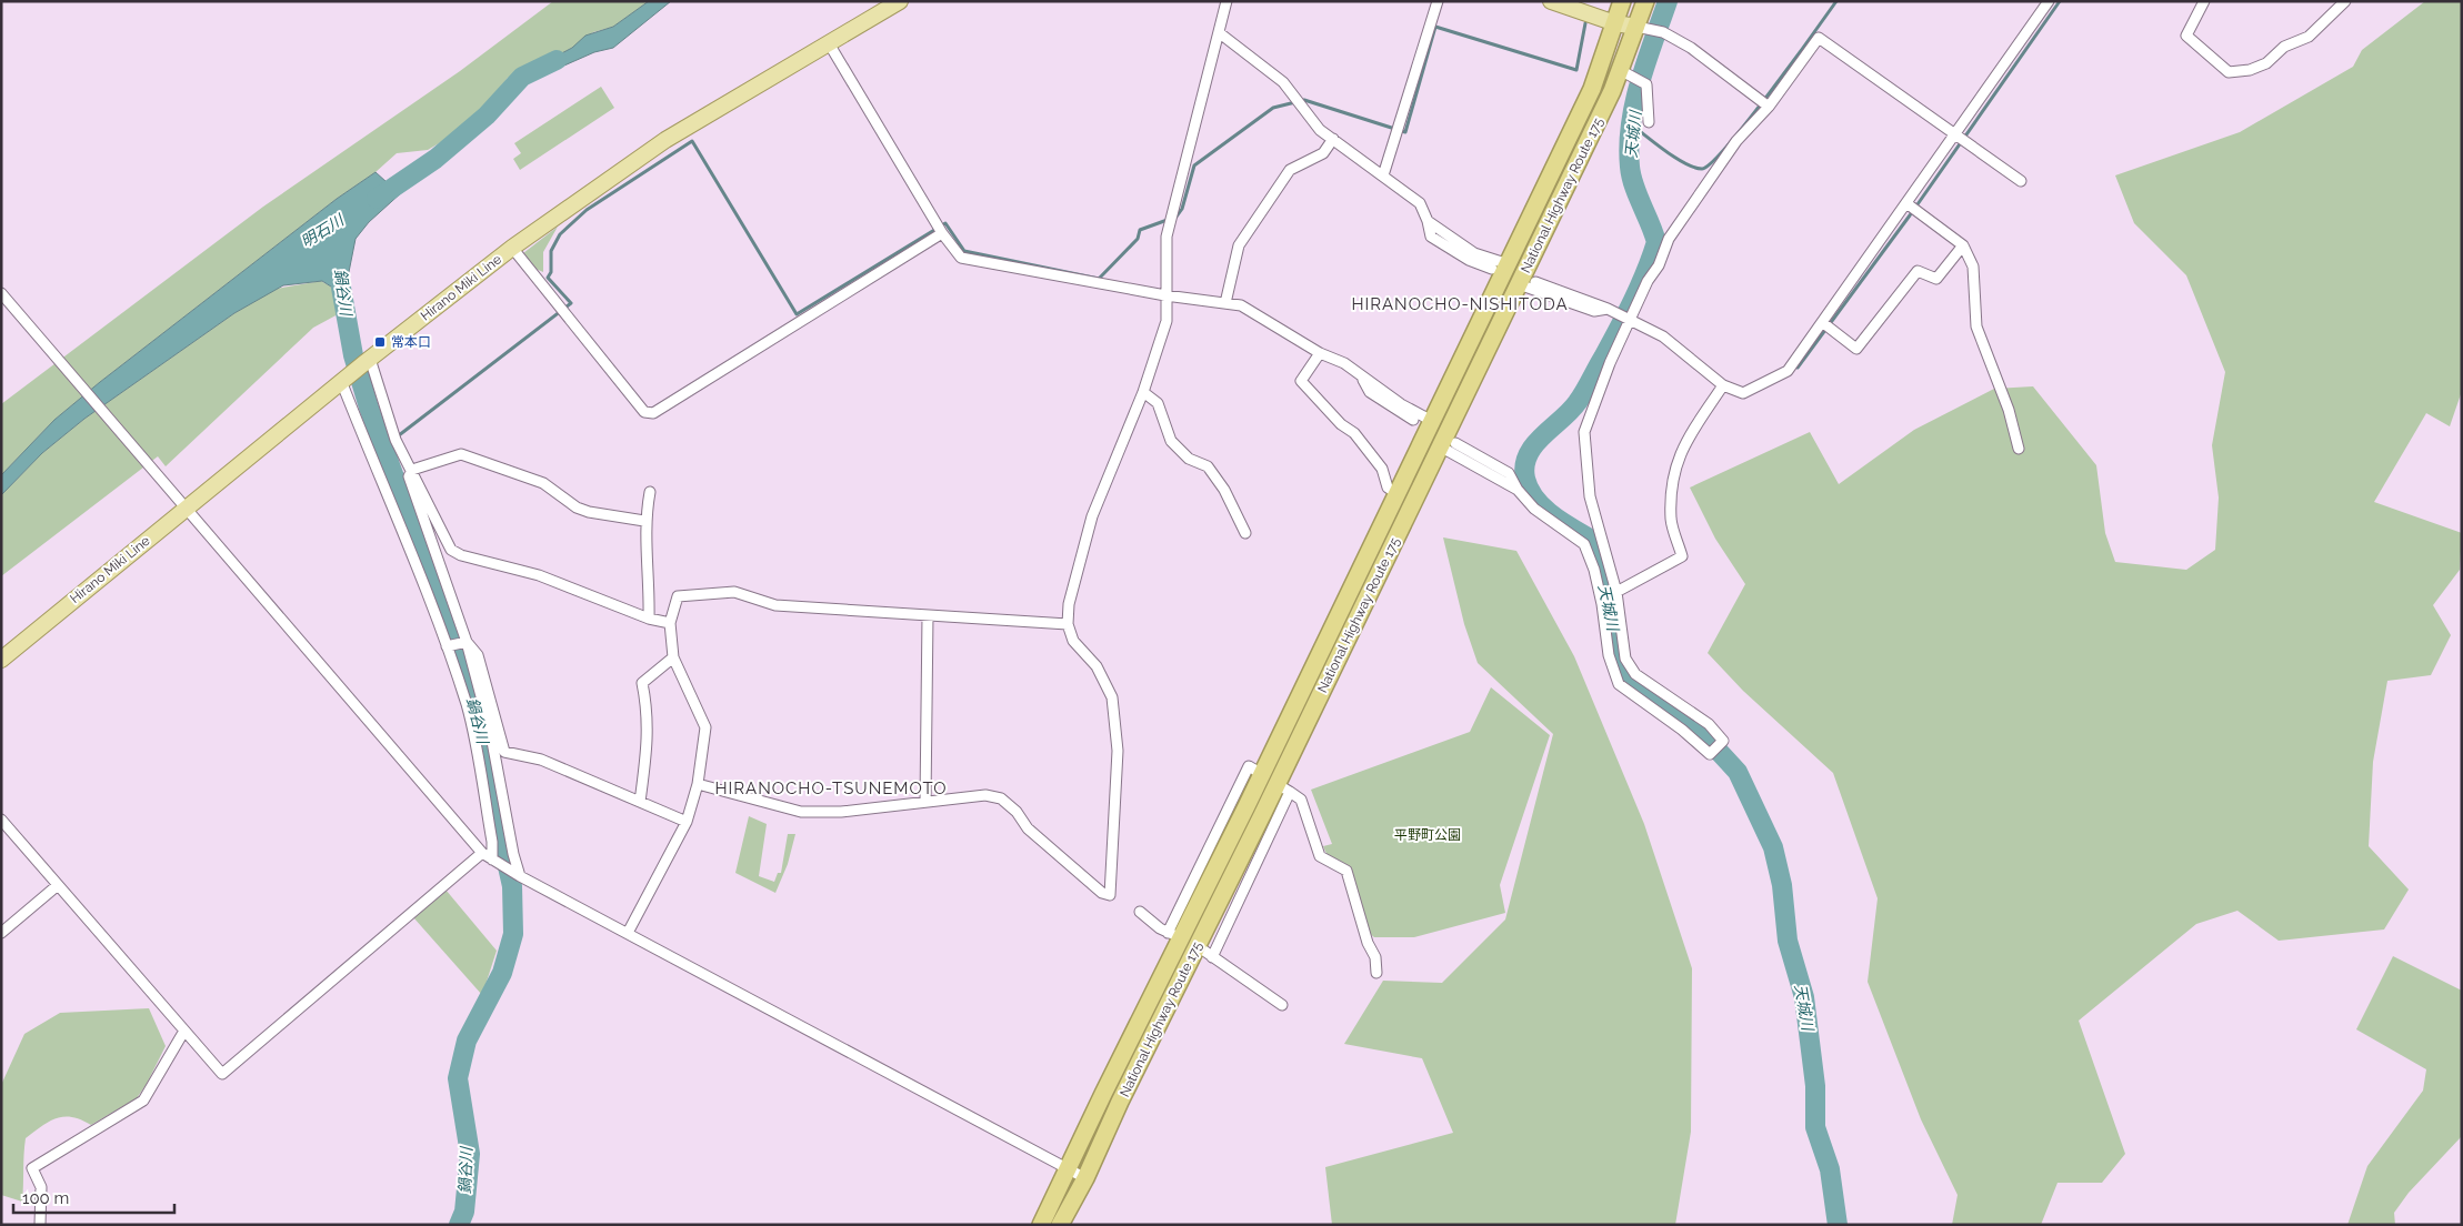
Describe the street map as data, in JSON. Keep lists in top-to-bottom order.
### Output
{
  "streets": {
    "highway": ["National Highway Route 175"],
    "main road": ["Hirano Miki Line"]
  },
  "districts": ["HIRANOCHO-NISHITODA", "HIRANOCHO-TSUNEMOTO"],
  "water": ["天城川", "明石川", "鍋谷川"],
  "parks": ["平野町公園"],
  "places": {
    "transit": ["常本口"]
  },
  "scale_bar": "100 m"
}
